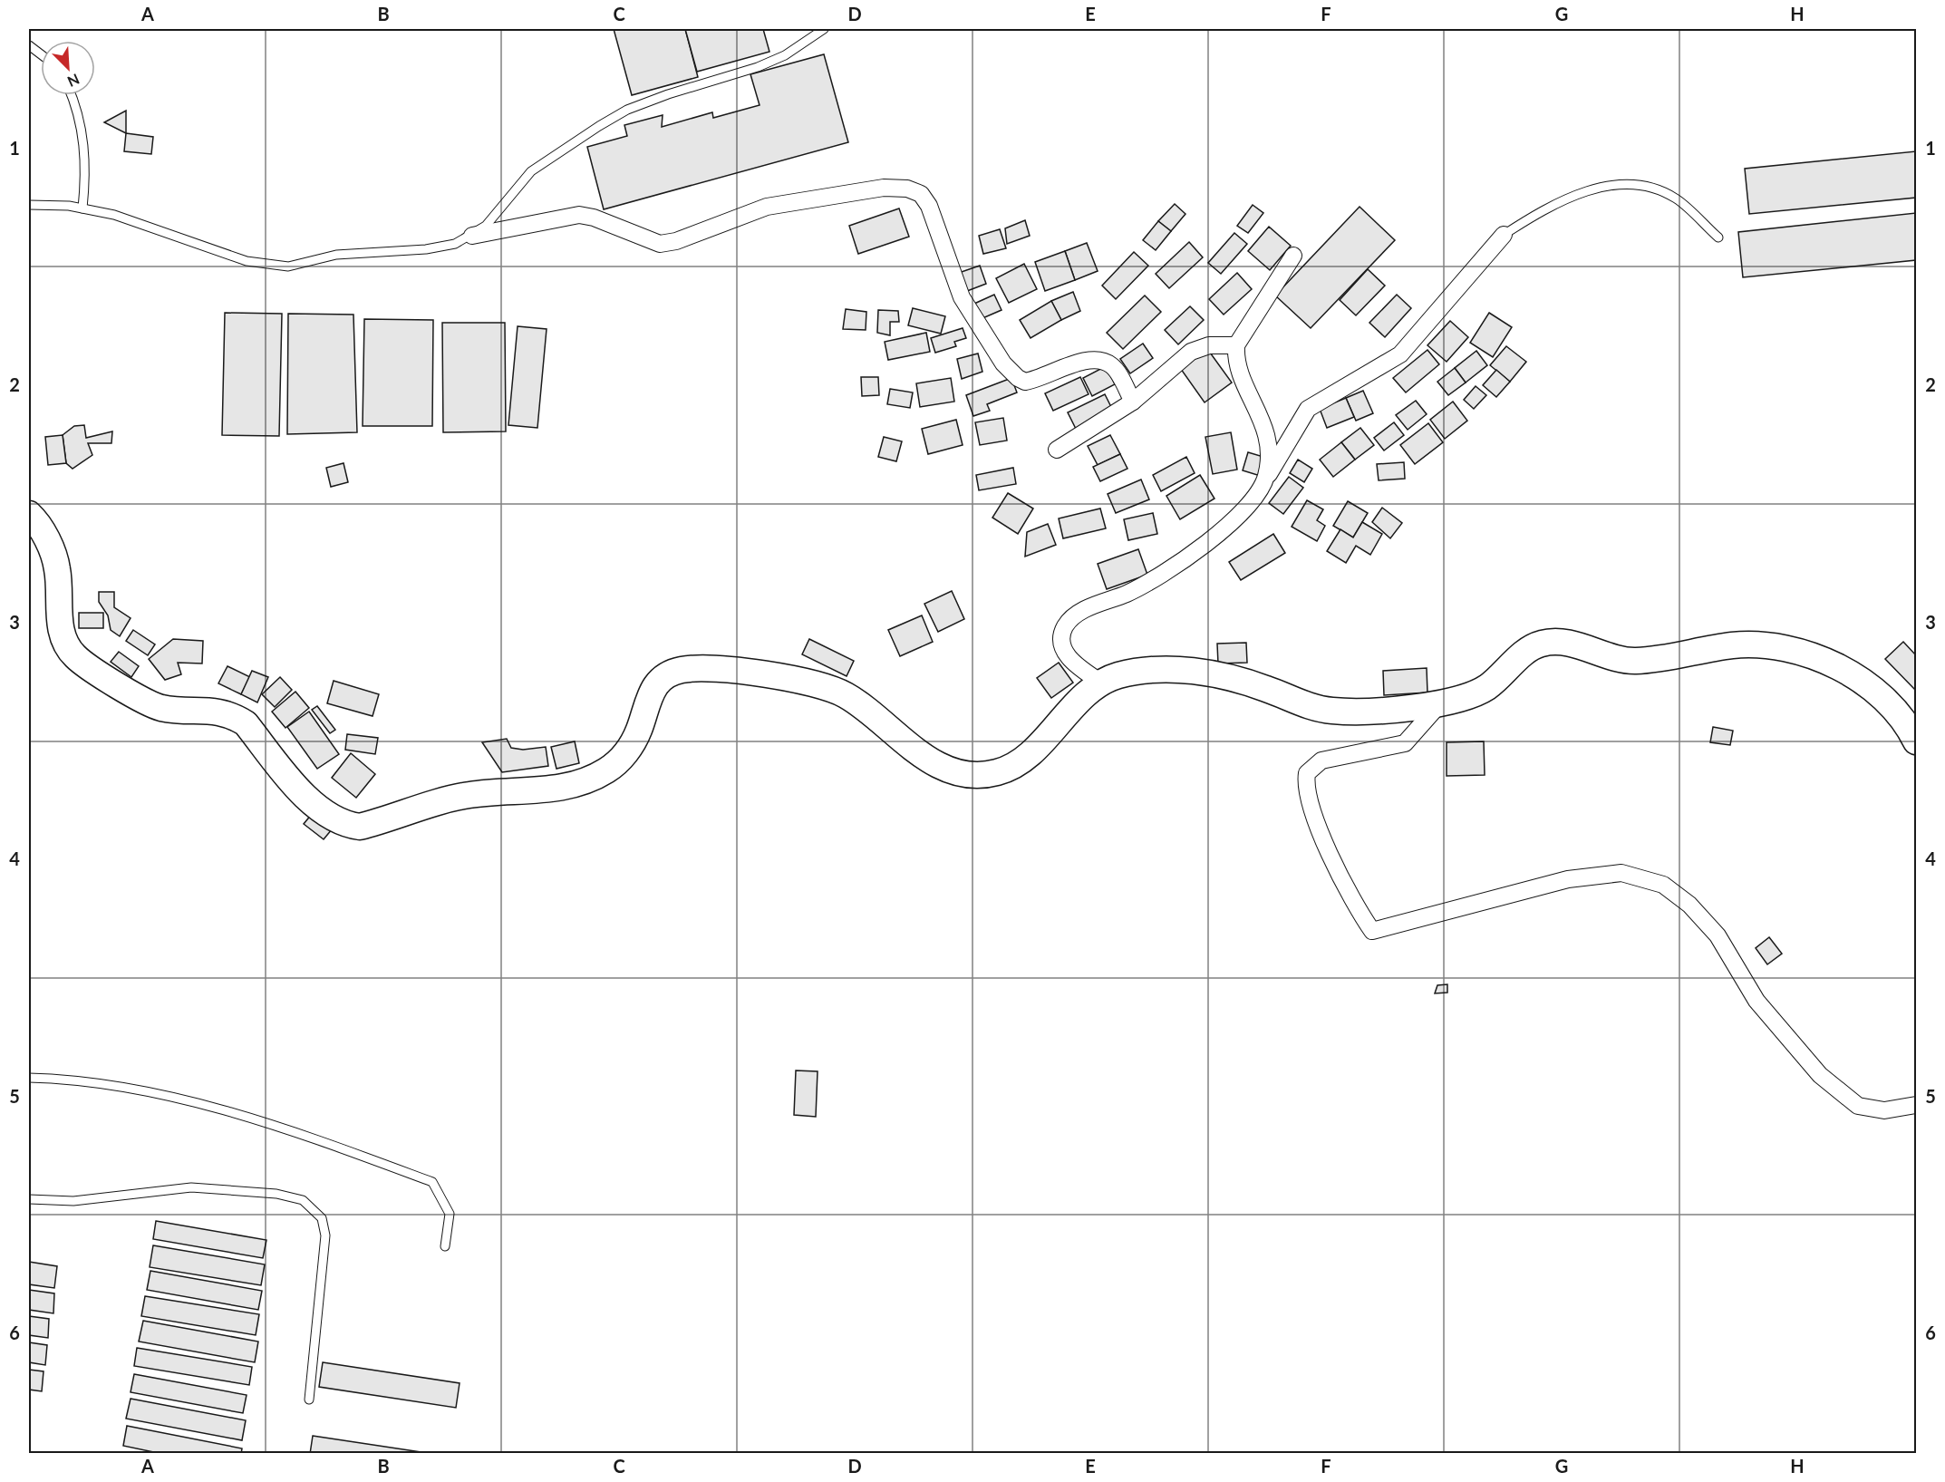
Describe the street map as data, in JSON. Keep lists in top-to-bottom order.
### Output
{
  "north": "bottom right",
  "grid": {
    "columns": [
      "A",
      "B",
      "C",
      "D",
      "E",
      "F",
      "G",
      "H"
    ],
    "rows": [
      "1",
      "2",
      "3",
      "4",
      "5",
      "6"
    ]
  }
}
